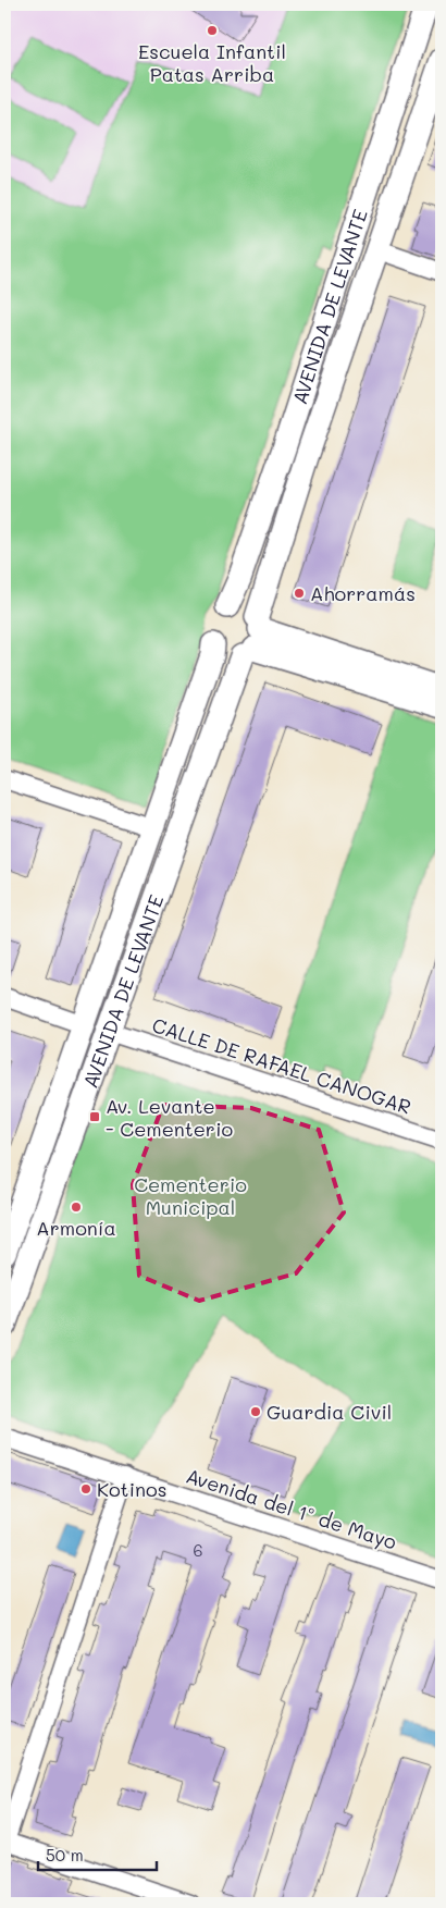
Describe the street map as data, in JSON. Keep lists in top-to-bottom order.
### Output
{
  "streets": {
    "street": ["AVENIDA DE LEVANTE", "CALLE DE RAFAEL CANOGAR", "Avenida del 1º de Mayo"]
  },
  "crossings": [
    ["AVENIDA DE LEVANTE", "CALLE DE RAFAEL CANOGAR"]
  ],
  "parks": ["Cementerio Municipal"],
  "places": {
    "other": [
      "Escuela Infantil Patas Arriba",
      "Ahorramás",
      "Armonía",
      "Guardia Civil",
      "Kotinos"
    ],
    "transit": ["Av. Levante - Cementerio"]
  },
  "house_numbers": ["6"],
  "scale_bar": "50 m"
}
